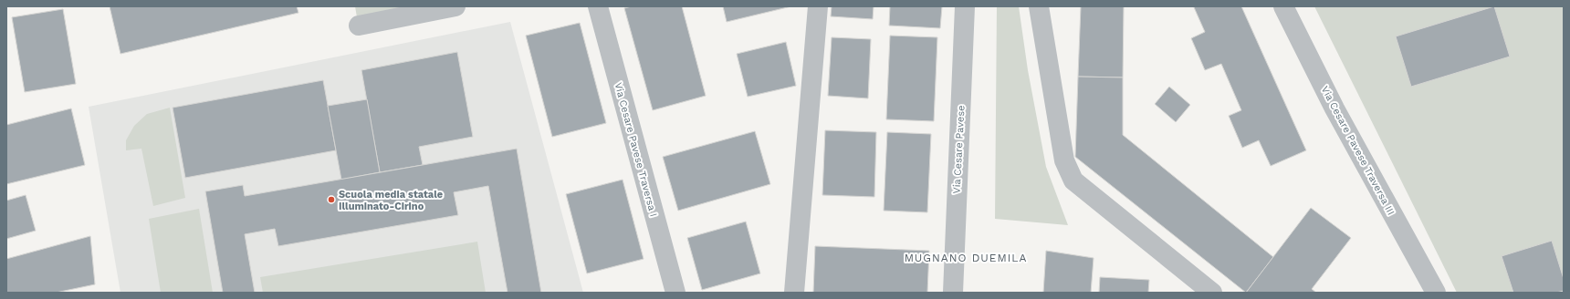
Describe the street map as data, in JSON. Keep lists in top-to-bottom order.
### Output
{
  "streets": {
    "street": ["Via Cesare Pavese Traversa I", "Via Cesare Pavese", "Via Cesare Pavese Traversa III"]
  },
  "districts": ["MUGNANO DUEMILA"],
  "places": ["Scuola media statale Illuminato-Cirino"]
}
